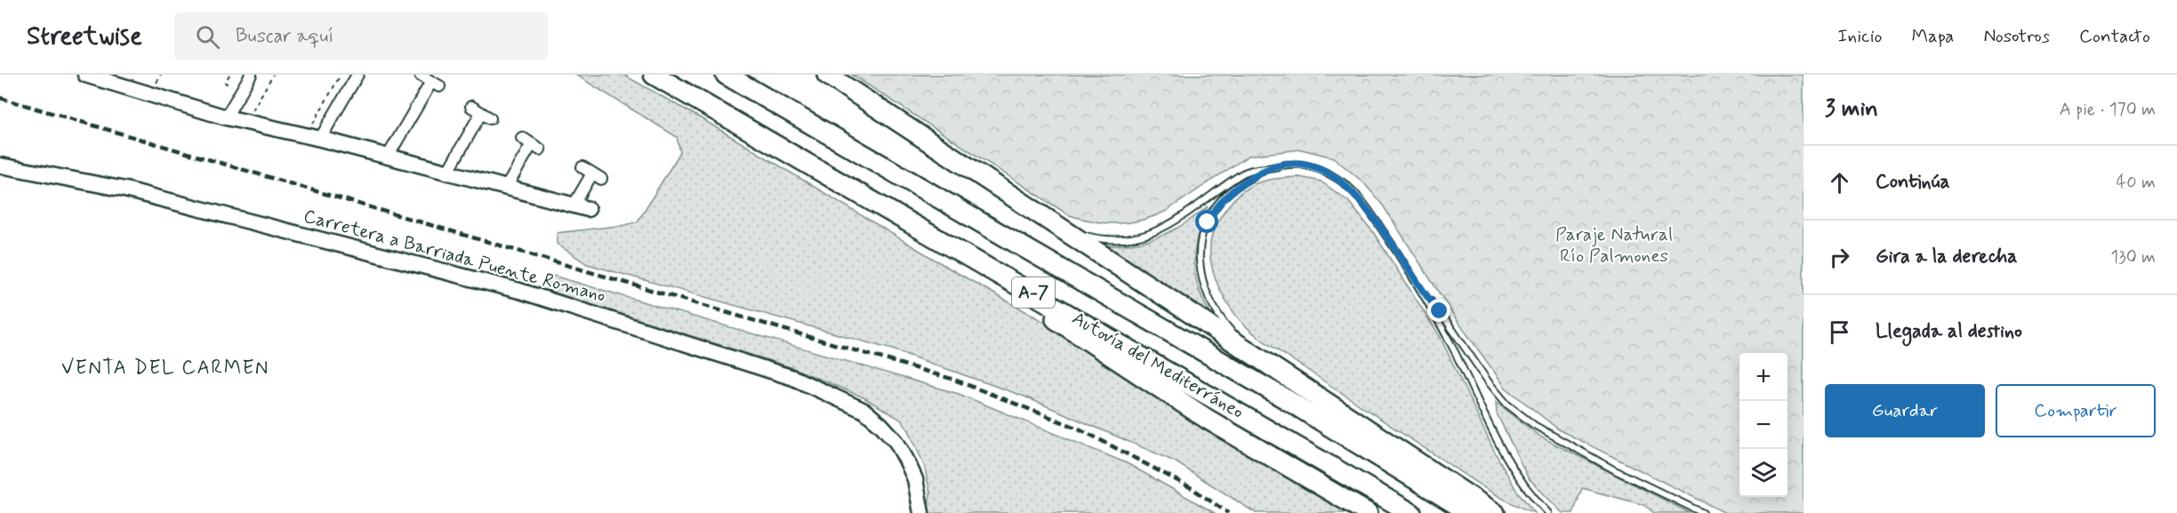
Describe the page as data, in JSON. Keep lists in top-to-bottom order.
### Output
{
  "streets": {
    "highway": ["A-7", "Autovía del Mediterráneo"],
    "street": ["Carretera a Barriada Puente Romano"]
  },
  "districts": ["VENTA DEL CARMEN"],
  "parks": ["Paraje Natural Río Palmones"],
  "page": {
    "header": "Streetwise",
    "search": "Buscar aquí",
    "nav": [
      "Inicio",
      "Mapa",
      "Nosotros",
      "Contacto"
    ],
    "heading": ["3 min", "A pie · 170 m"],
    "list": [
      ["Continúa", "40 m"],
      ["Gira a la derecha", "130 m"],
      "Llegada al destino"
    ],
    "map_buttons": ["+", "−"],
    "buttons": ["Guardar", "Compartir"]
  }
}
